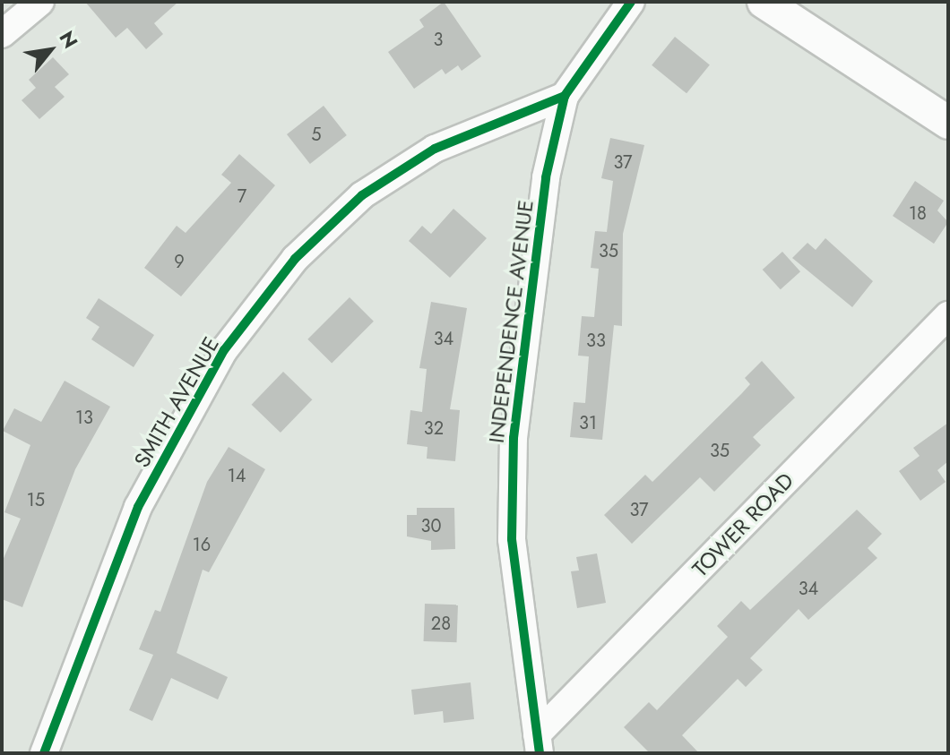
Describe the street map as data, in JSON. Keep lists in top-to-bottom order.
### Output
{
  "streets": {
    "street": ["INDEPENDENCE AVENUE", "SMITH AVENUE", "TOWER ROAD"]
  },
  "crossings": [
    ["INDEPENDENCE AVENUE", "SMITH AVENUE"],
    ["INDEPENDENCE AVENUE", "TOWER ROAD"]
  ],
  "house_numbers": [
    "3",
    "5",
    "37",
    "7",
    "18",
    "35",
    "9",
    "34",
    "33",
    "13",
    "31",
    "32",
    "35",
    "14",
    "15",
    "37",
    "30",
    "16",
    "34",
    "28"
  ],
  "north": "top right"
}
